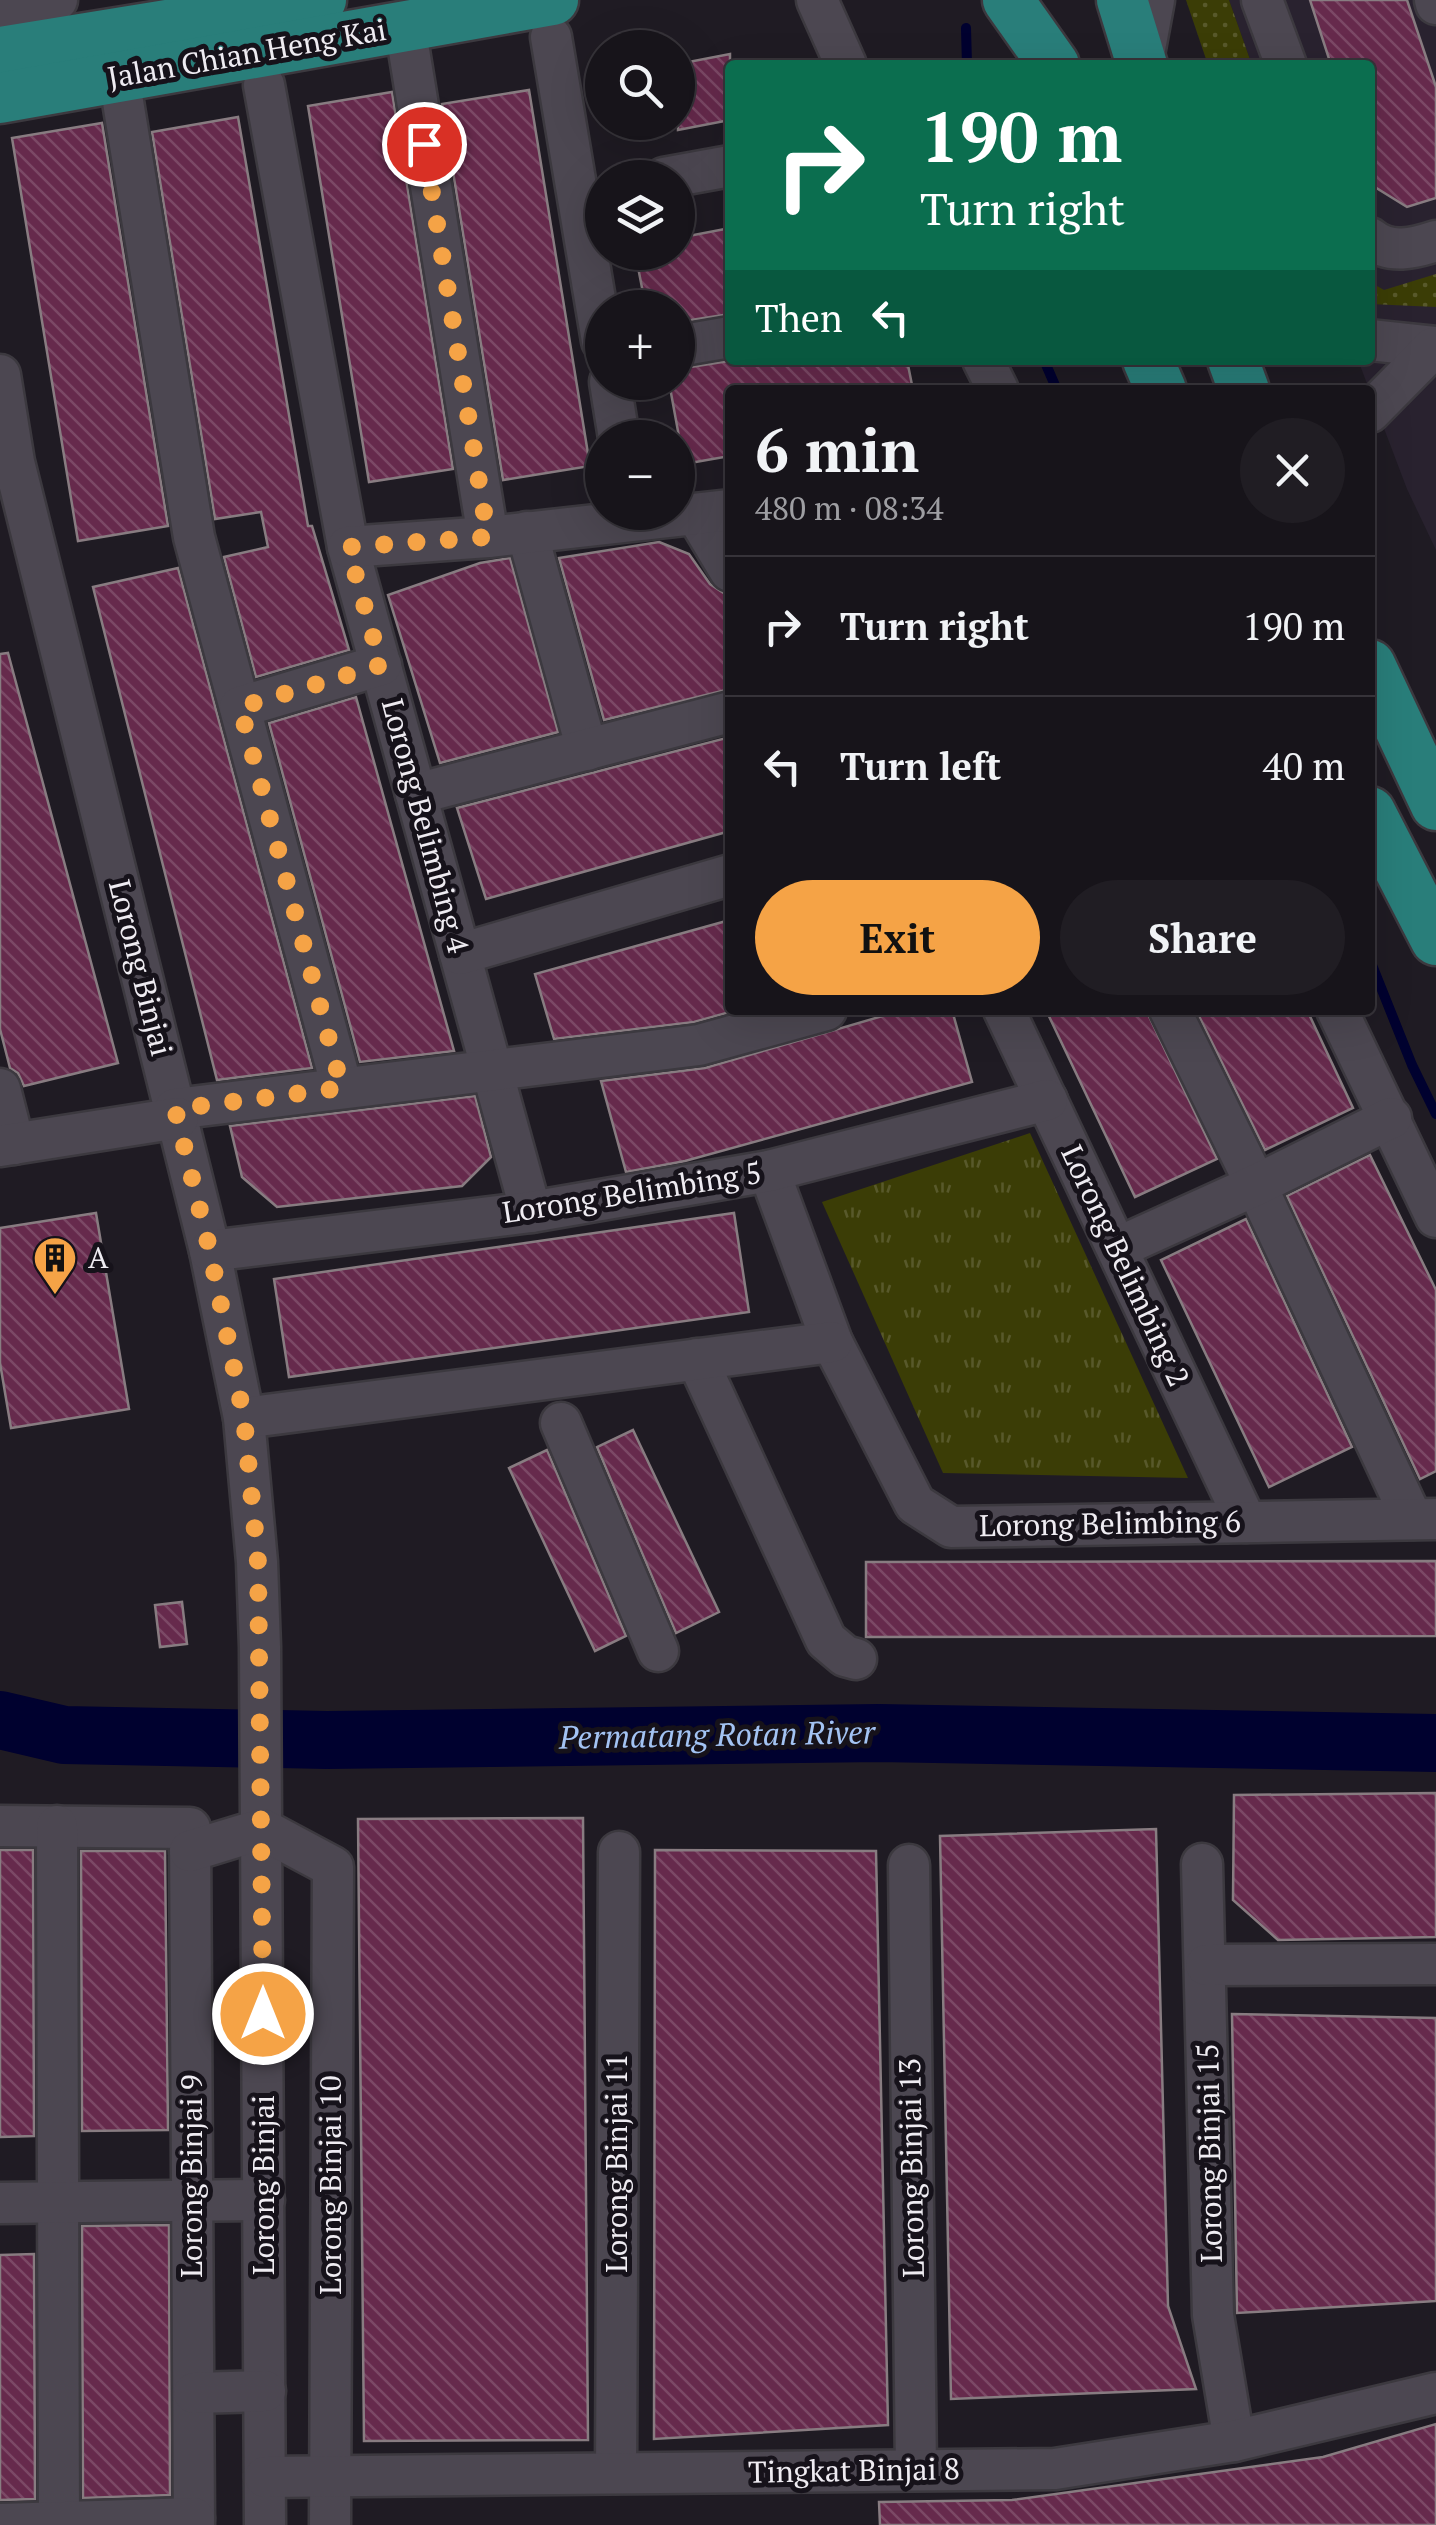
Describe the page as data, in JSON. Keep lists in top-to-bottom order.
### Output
{
  "streets": {
    "main road": ["Jalan Chian Heng Kai"],
    "street": [
      "Lorong Belimbing 4",
      "Lorong Binjai",
      "Lorong Belimbing 5",
      "Lorong Belimbing 2",
      "Lorong Belimbing 6",
      "Lorong Binjai 15",
      "Lorong Binjai 11",
      "Lorong Binjai 13",
      "Lorong Binjai 9",
      "Lorong Binjai 10",
      "Tingkat Binjai 8"
    ]
  },
  "crossings": [
    ["Lorong Belimbing 4", "Lorong Belimbing 5"],
    ["Lorong Binjai", "Lorong Belimbing 5"],
    ["Lorong Binjai", "Lorong Binjai 10"],
    ["Lorong Binjai", "Tingkat Binjai 8"],
    ["Lorong Belimbing 5", "Lorong Belimbing 2"],
    ["Lorong Belimbing 5", "Lorong Belimbing 6"],
    ["Lorong Belimbing 2", "Lorong Belimbing 6"],
    ["Lorong Binjai 15", "Tingkat Binjai 8"],
    ["Lorong Binjai 11", "Tingkat Binjai 8"],
    ["Lorong Binjai 13", "Tingkat Binjai 8"],
    ["Lorong Binjai 10", "Tingkat Binjai 8"]
  ],
  "water": ["Permatang Rotan River"],
  "places": {
    "building": ["A"]
  },
  "page": {
    "map_buttons": ["+", "−"],
    "turn": ["190 m", "Turn right"],
    "then": "Then",
    "heading": ["6 min", "480 m · 08:34"],
    "list": [
      {
        "name": "Turn right",
        "value": "190 m"
      },
      {
        "name": "Turn left",
        "value": "40 m"
      }
    ],
    "buttons": ["Exit", "Share"]
  }
}
